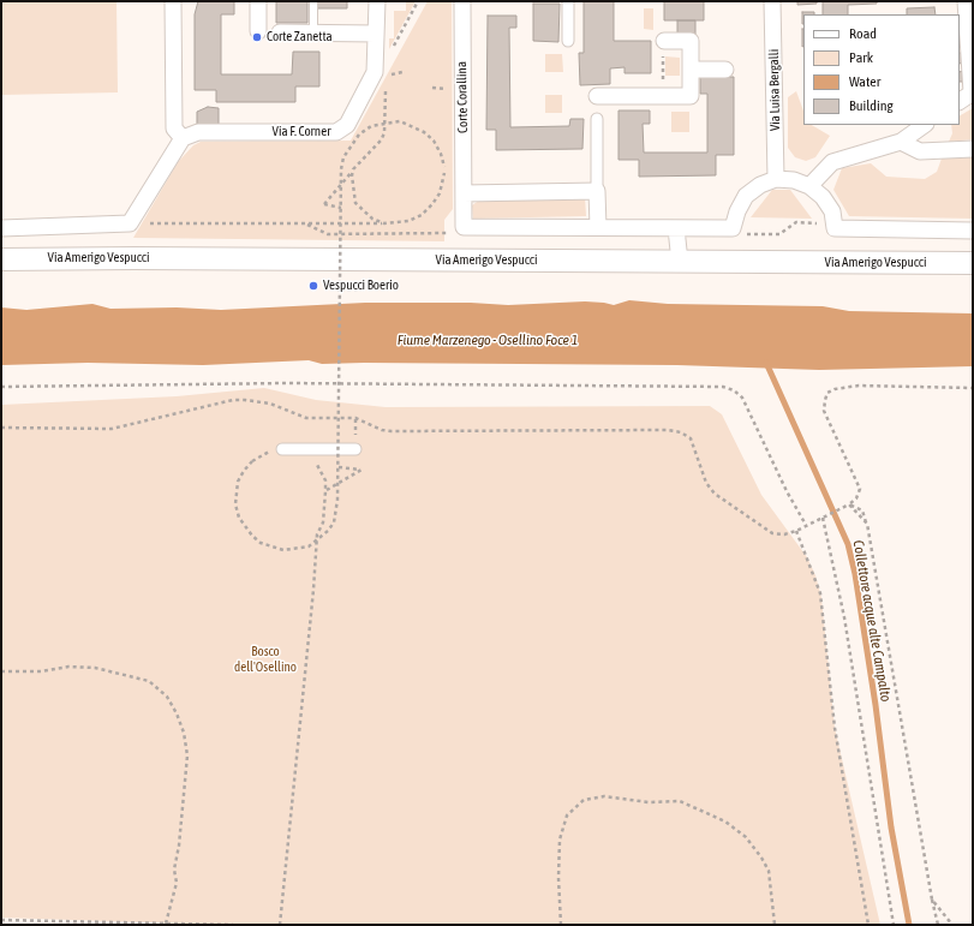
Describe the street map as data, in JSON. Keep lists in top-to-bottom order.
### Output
{
  "streets": {
    "main road": ["Via Amerigo Vespucci"],
    "street": ["Via Luisa Bergalli", "Corte Corallina", "Via F. Corner"]
  },
  "water": ["Fiume Marzenego - Osellino Foce 1", "Collettore acque alte Campalto"],
  "parks": ["Bosco dell'Osellino"],
  "places": ["Corte Zanetta", "Vespucci Boerio"],
  "legend": [
    "Road",
    "Park",
    "Water",
    "Building"
  ]
}
